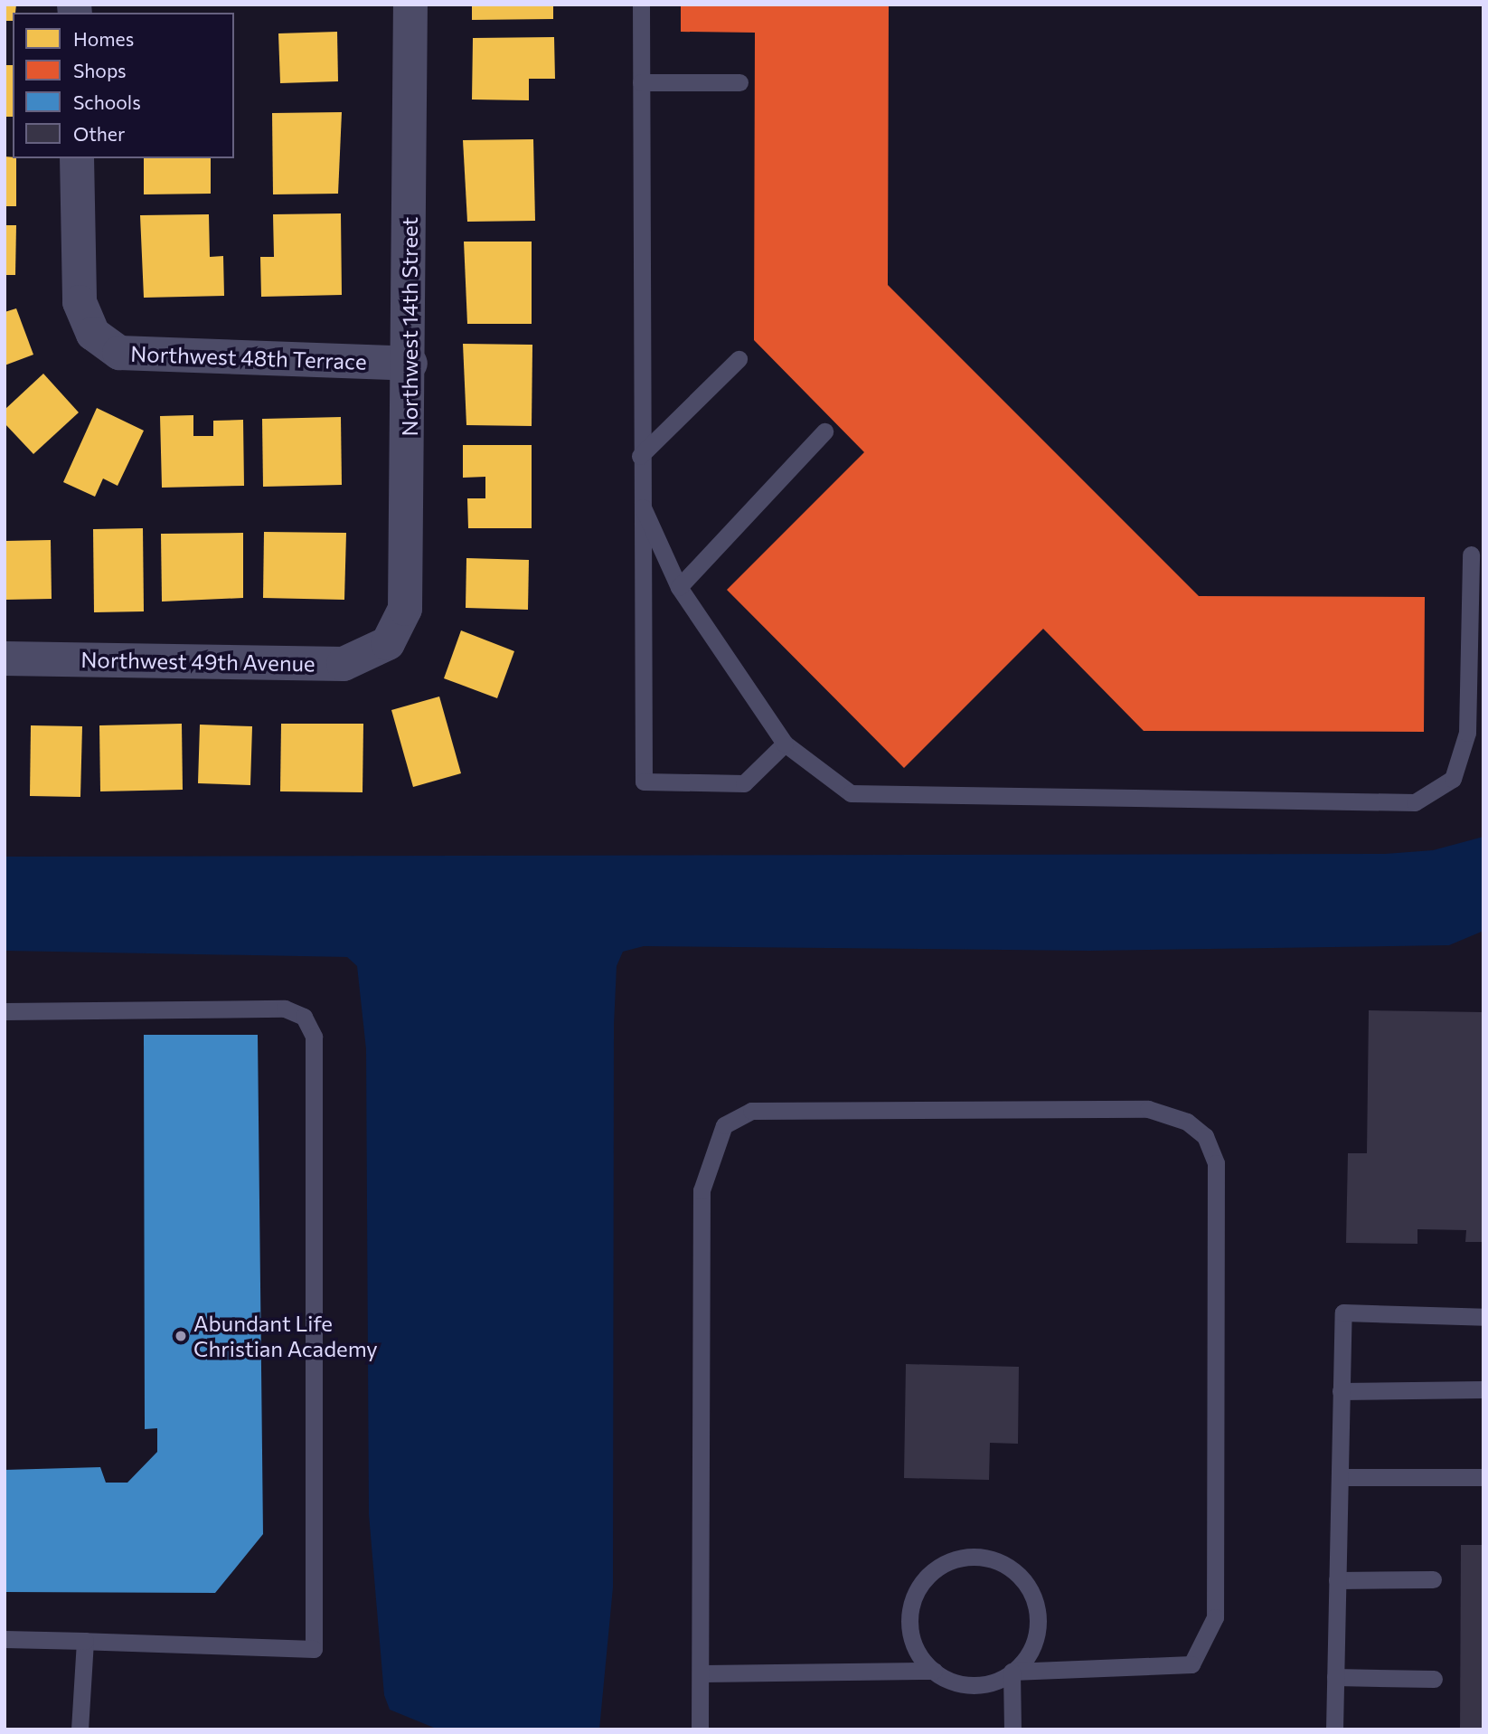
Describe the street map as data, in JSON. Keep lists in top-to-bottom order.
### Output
{
  "streets": {
    "street": ["Northwest 14th Street", "Northwest 48th Terrace", "Northwest 49th Avenue"]
  },
  "crossings": [
    ["Northwest 14th Street", "Northwest 48th Terrace"],
    ["Northwest 14th Street", "Northwest 49th Avenue"]
  ],
  "places": ["Abundant Life Christian Academy"],
  "legend": [
    "Homes",
    "Shops",
    "Schools",
    "Other"
  ]
}
